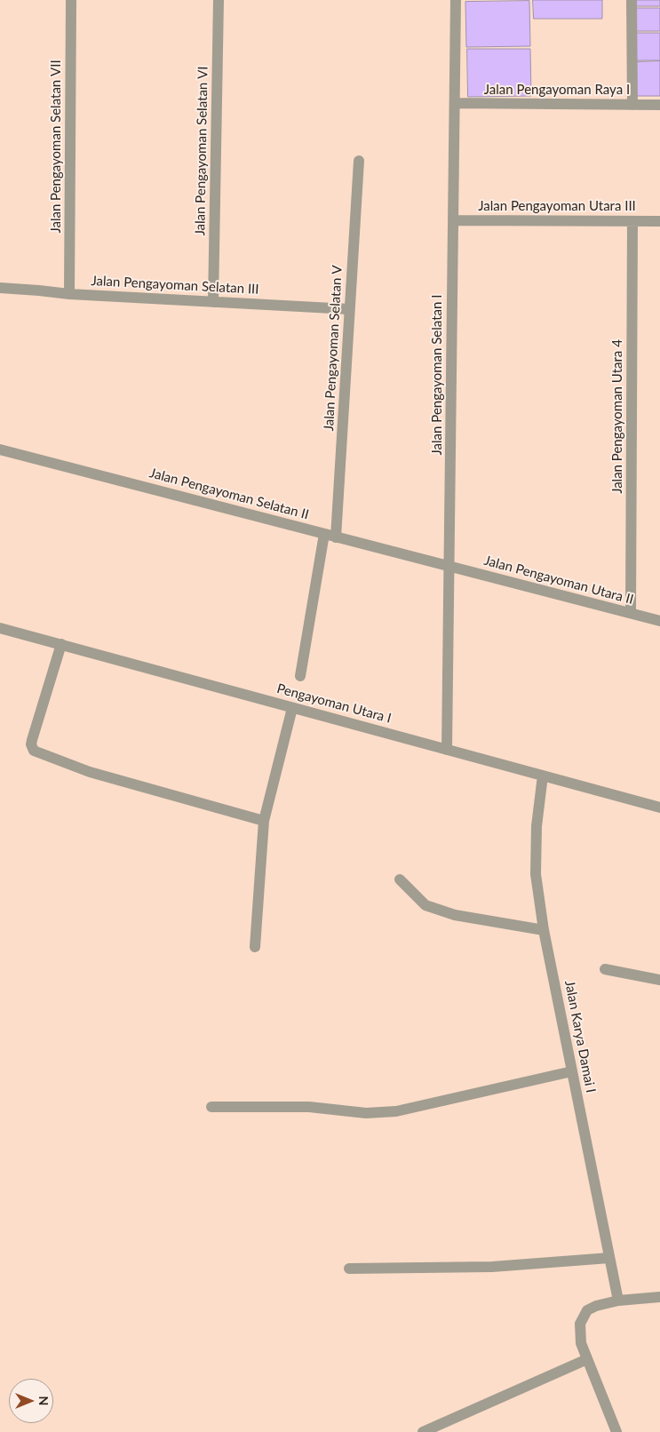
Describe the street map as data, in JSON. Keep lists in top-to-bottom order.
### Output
{
  "streets": {
    "street": [
      "Jalan Pengayoman Raya I",
      "Jalan Pengayoman Selatan VII",
      "Jalan Pengayoman Selatan VI",
      "Jalan Pengayoman Utara III",
      "Jalan Pengayoman Selatan III",
      "Jalan Pengayoman Selatan V",
      "Jalan Pengayoman Selatan I",
      "Jalan Pengayoman Utara 4",
      "Jalan Pengayoman Selatan II",
      "Jalan Pengayoman Utara II",
      "Pengayoman Utara I",
      "Jalan Karya Damai I"
    ]
  },
  "crossings": [
    ["Jalan Pengayoman Raya I", "Jalan Pengayoman Selatan I"],
    ["Jalan Pengayoman Selatan VII", "Jalan Pengayoman Selatan III"],
    ["Jalan Pengayoman Selatan VI", "Jalan Pengayoman Selatan III"],
    ["Jalan Pengayoman Utara III", "Jalan Pengayoman Selatan I"],
    ["Jalan Pengayoman Utara III", "Jalan Pengayoman Utara 4"],
    ["Jalan Pengayoman Selatan III", "Jalan Pengayoman Selatan V"],
    ["Jalan Pengayoman Selatan V", "Jalan Pengayoman Selatan II"],
    ["Jalan Pengayoman Selatan I", "Jalan Pengayoman Selatan II"],
    ["Jalan Pengayoman Selatan I", "Jalan Pengayoman Utara II"],
    ["Jalan Pengayoman Selatan I", "Pengayoman Utara I"],
    ["Jalan Pengayoman Utara 4", "Jalan Pengayoman Utara II"],
    ["Jalan Pengayoman Selatan II", "Jalan Pengayoman Utara II"],
    ["Pengayoman Utara I", "Jalan Karya Damai I"]
  ],
  "north": "right"
}
